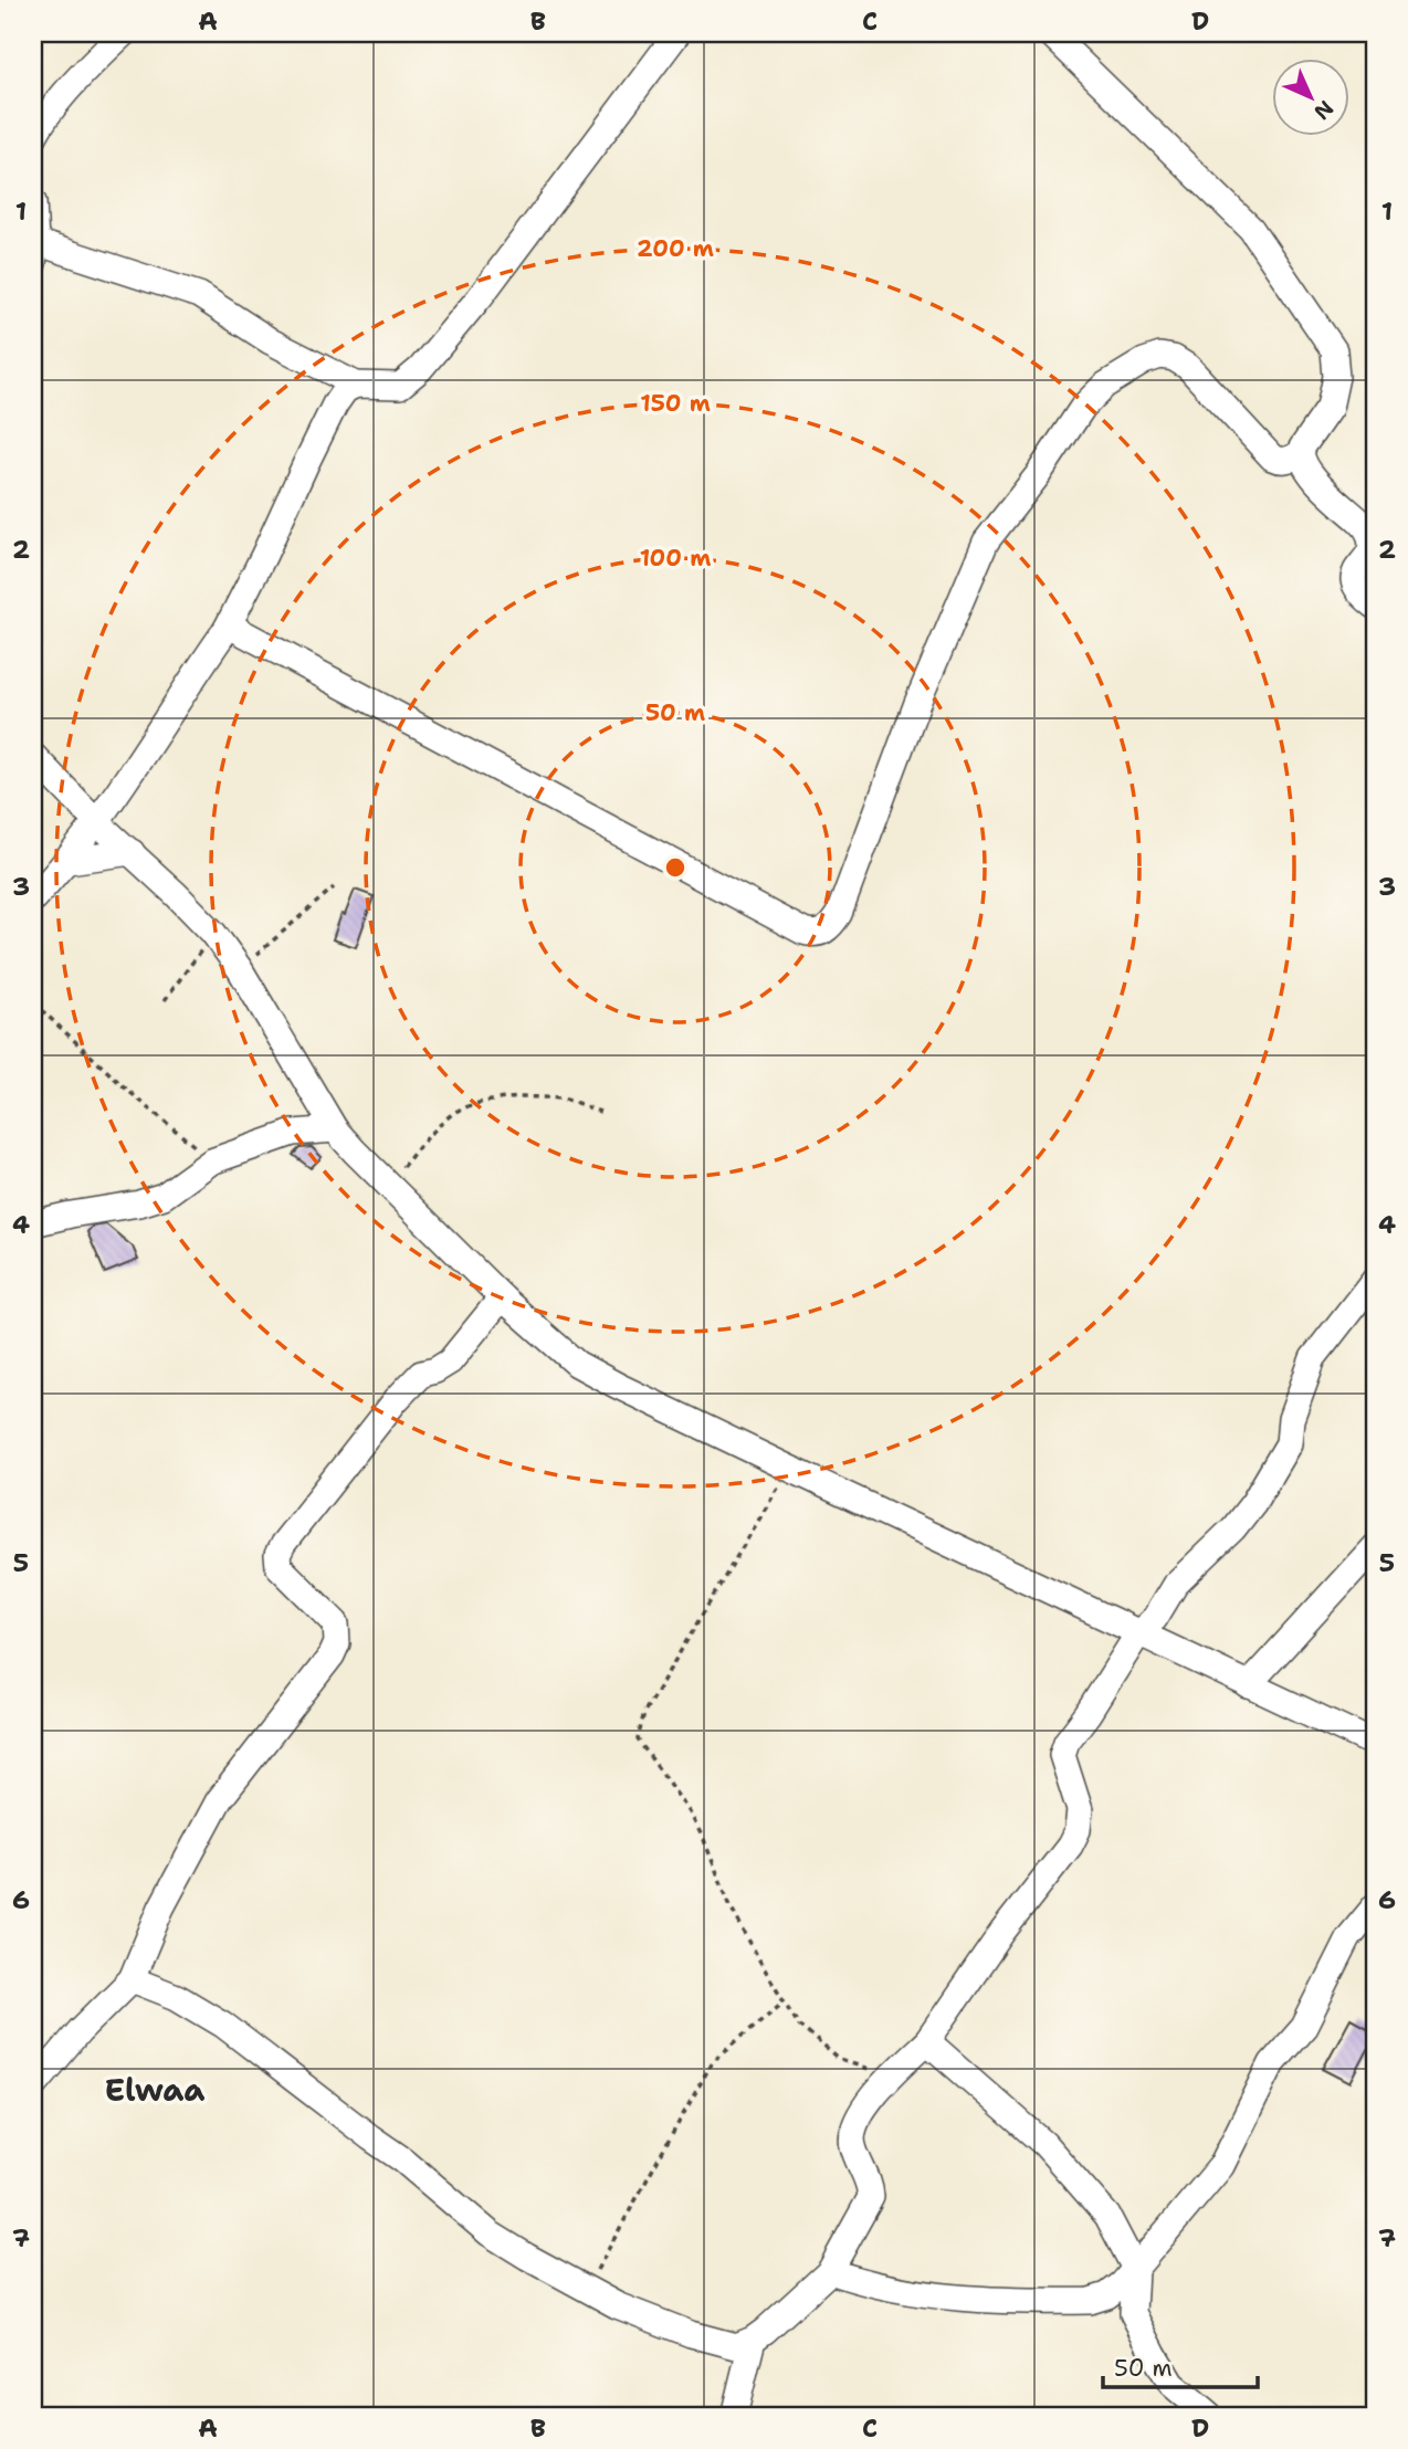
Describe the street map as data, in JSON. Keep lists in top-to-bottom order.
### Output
{
  "districts": ["Elwaa"],
  "scale_bar": "50 m",
  "north": "bottom right",
  "grid": {
    "columns": [
      "A",
      "B",
      "C",
      "D"
    ],
    "rows": [
      "1",
      "2",
      "3",
      "4",
      "5",
      "6",
      "7"
    ]
  },
  "rings": [
    "200 m",
    "150 m",
    "100 m",
    "50 m"
  ]
}
